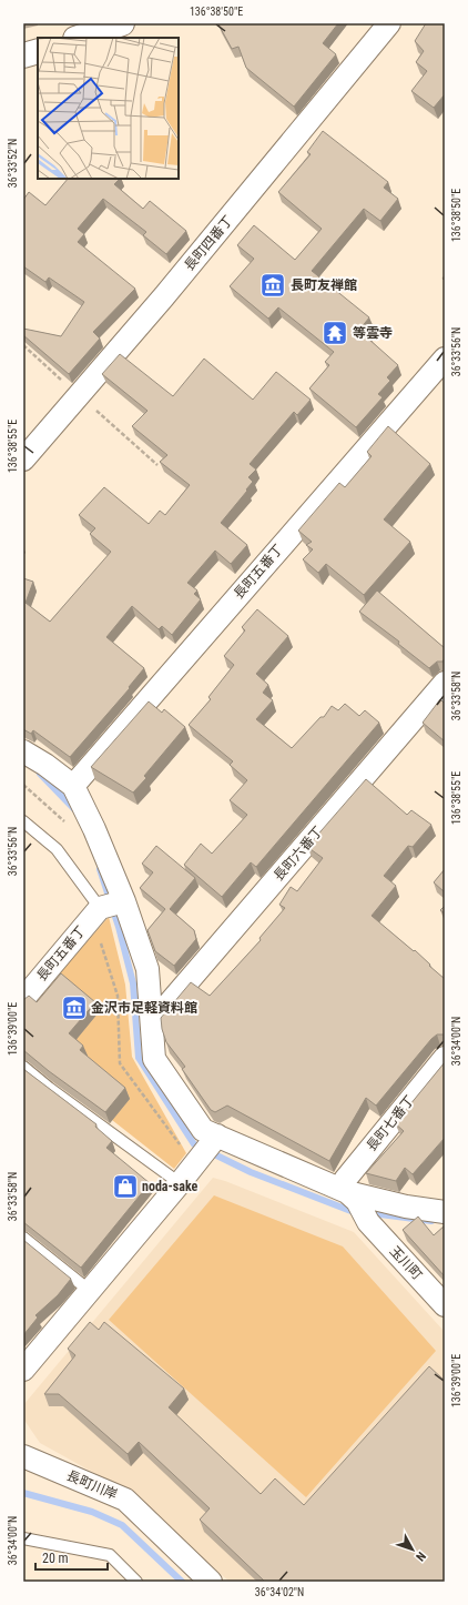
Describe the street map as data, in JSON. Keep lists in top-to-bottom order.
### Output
{
  "streets": {
    "street": [
      "長町四番丁",
      "長町五番丁",
      "長町六番丁",
      "長町七番丁",
      "玉川町",
      "長町川岸"
    ]
  },
  "crossings": [
    ["長町七番丁", "玉川町"]
  ],
  "places": {
    "museum": ["長町友禅館", "金沢市足軽資料館"],
    "temple": ["等雲寺"],
    "shop": ["noda-sake"]
  },
  "scale_bar": "20 m",
  "north": "bottom right",
  "coordinates": [
    "136°38'50\"E",
    "36°33'52\"N",
    "36°33'56\"N",
    "136°38'55\"E",
    "36°33'58\"N",
    "136°39'00\"E",
    "36°34'00\"N",
    "36°34'02\"N"
  ]
}
